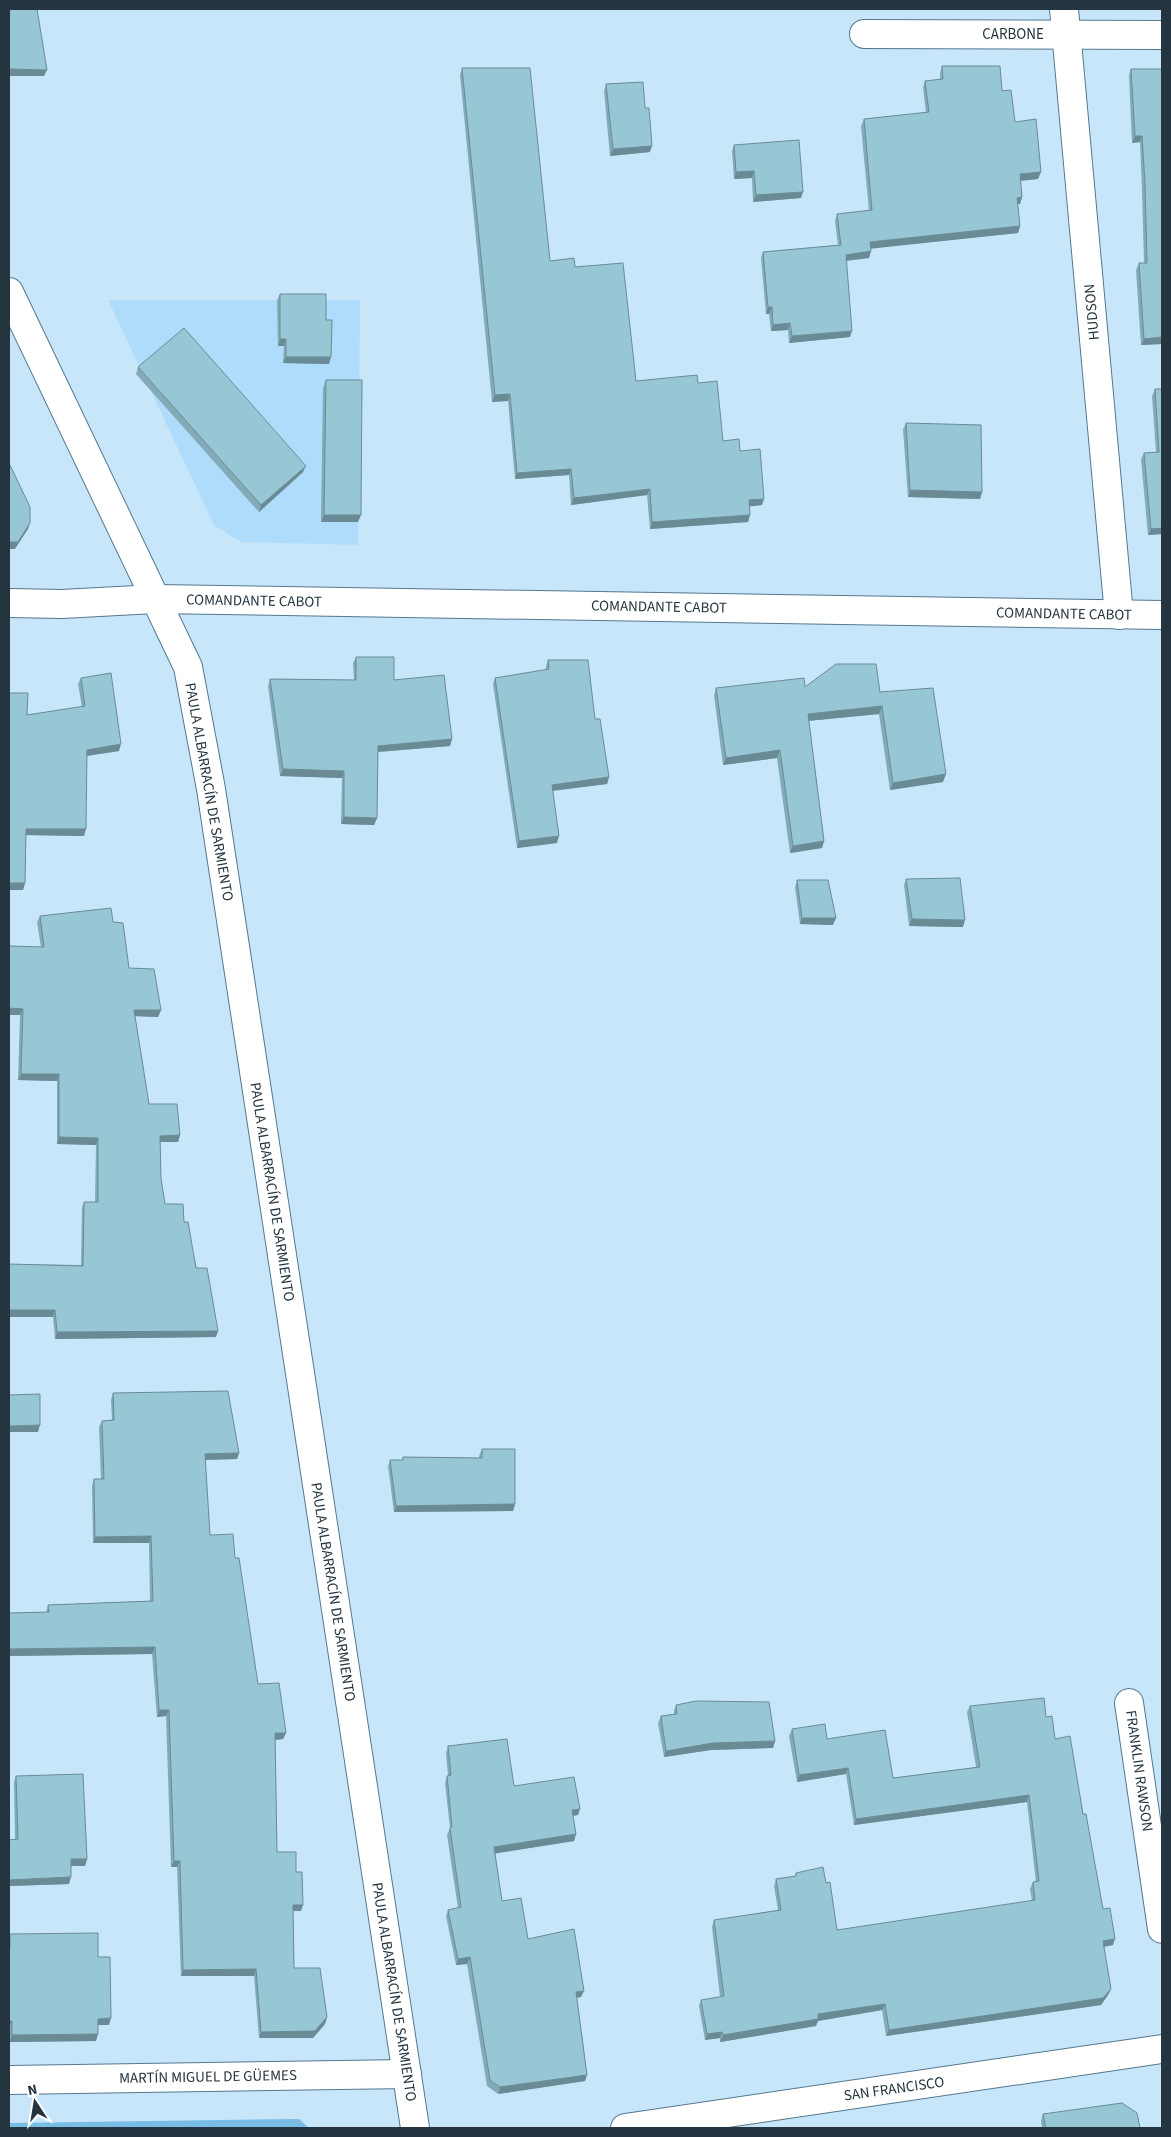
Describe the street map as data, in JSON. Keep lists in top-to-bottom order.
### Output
{
  "streets": {
    "main road": [
      "CARBONE",
      "HUDSON",
      "COMANDANTE CABOT",
      "PAULA ALBARRACÍN DE SARMIENTO",
      "FRANKLIN RAWSON",
      "MARTÍN MIGUEL DE GÜEMES",
      "SAN FRANCISCO"
    ]
  },
  "crossings": [
    ["CARBONE", "HUDSON"],
    ["HUDSON", "COMANDANTE CABOT"],
    ["COMANDANTE CABOT", "PAULA ALBARRACÍN DE SARMIENTO"],
    ["PAULA ALBARRACÍN DE SARMIENTO", "MARTÍN MIGUEL DE GÜEMES"]
  ],
  "north": "top"
}
